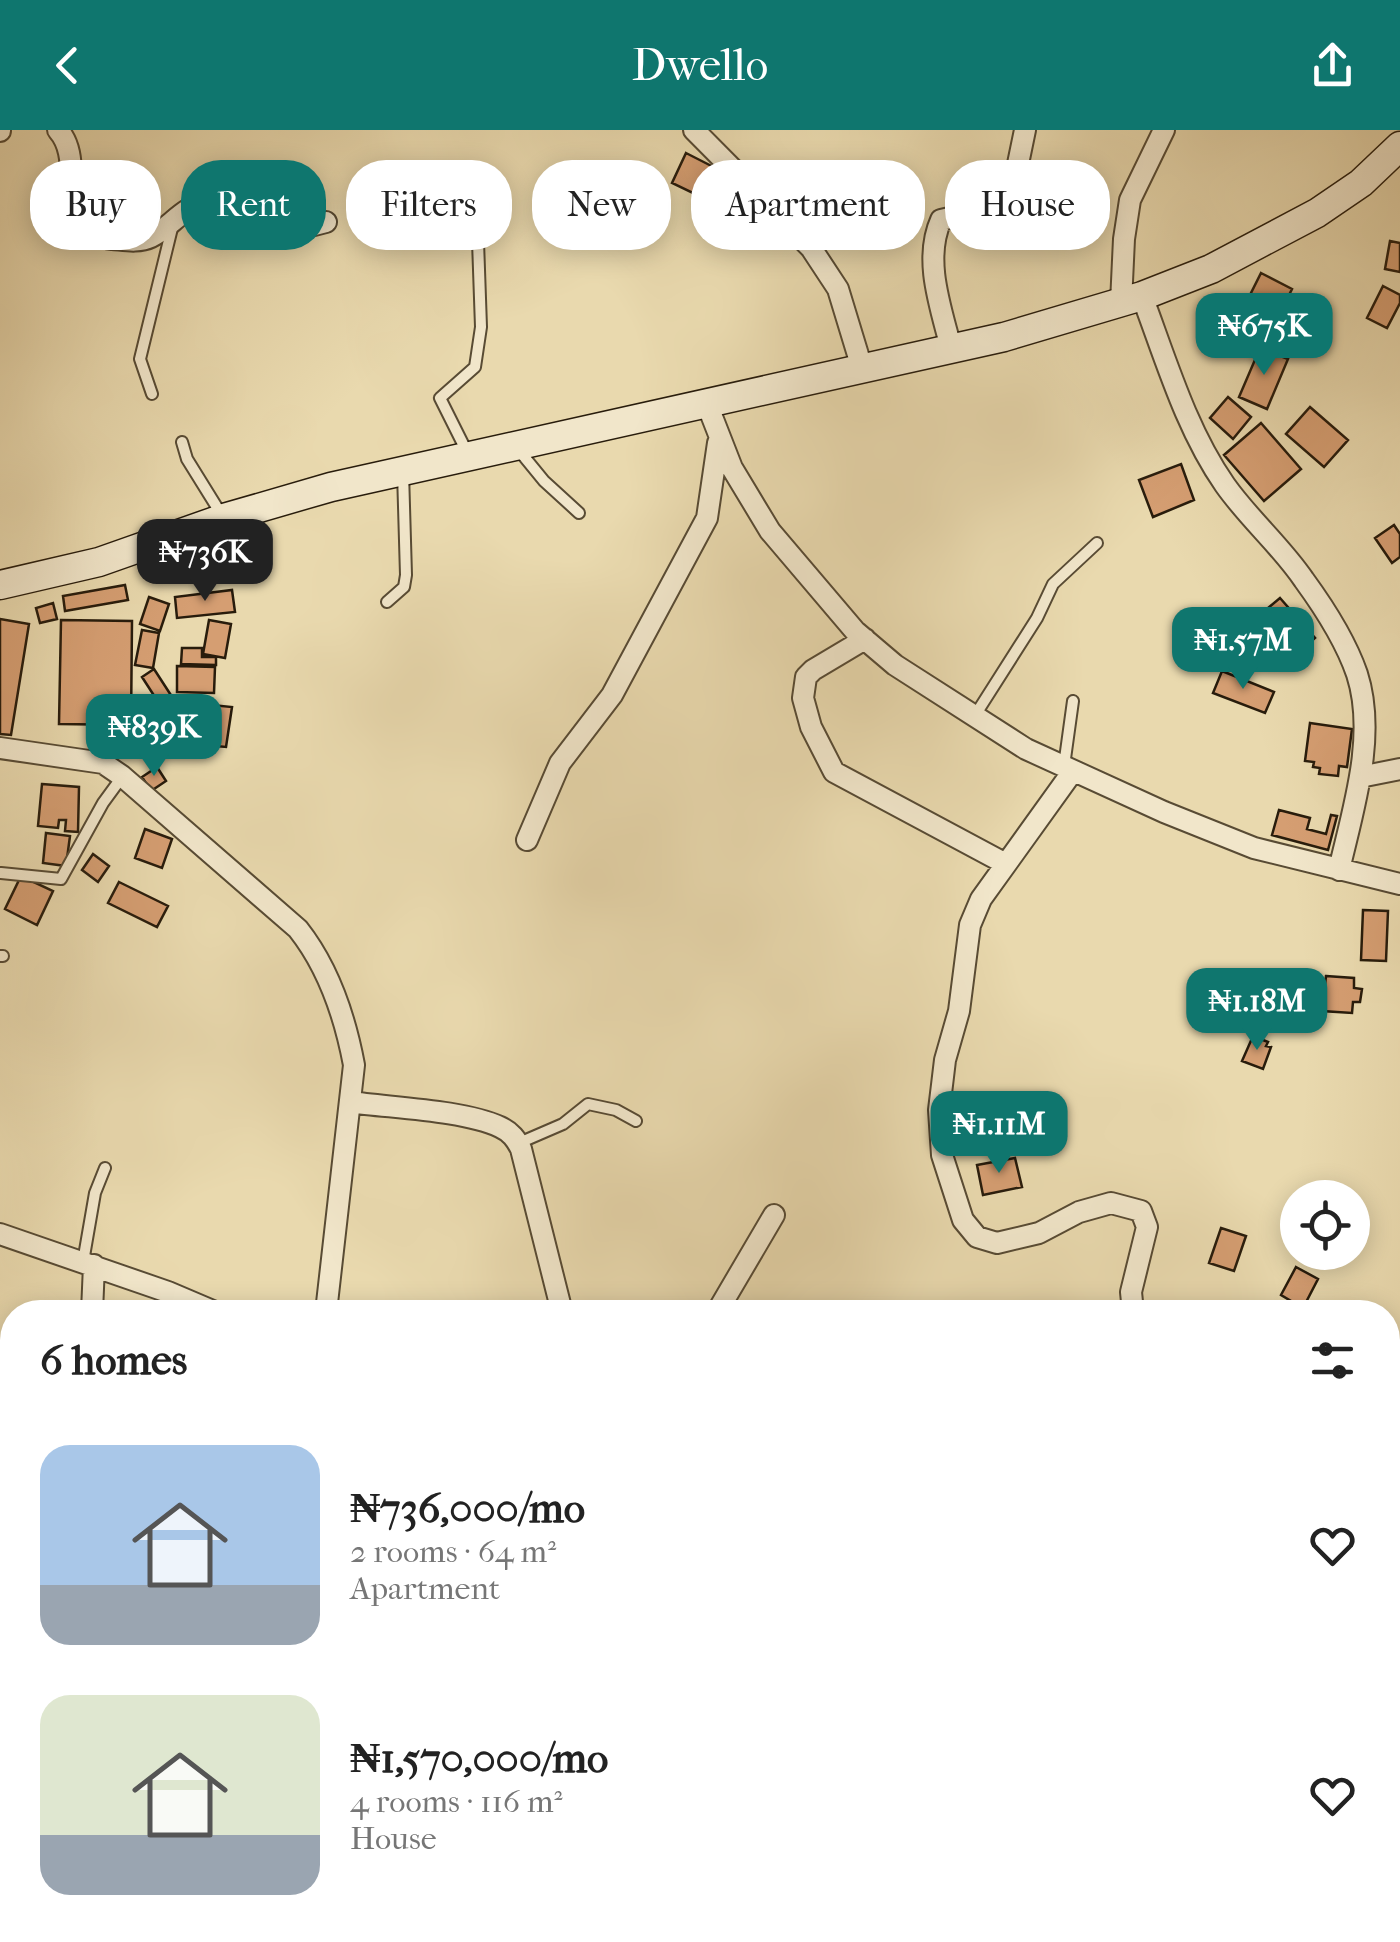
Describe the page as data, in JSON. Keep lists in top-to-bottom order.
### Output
{
  "page": {
    "header": "Dwello",
    "chip": [
      "Buy",
      "Rent",
      "Filters",
      "New",
      "Apartment",
      "House"
    ],
    "price": [
      "₦675K",
      "₦736K",
      "₦1.57M",
      "₦839K",
      "₦1.18M",
      "₦1.11M"
    ],
    "heading": "6 homes",
    "list": [
      {
        "name": "₦736,000/mo",
        "note": "2 rooms · 64 m² · Apartment"
      },
      {
        "name": "₦1,570,000/mo",
        "note": "4 rooms · 116 m² · House"
      }
    ]
  }
}
